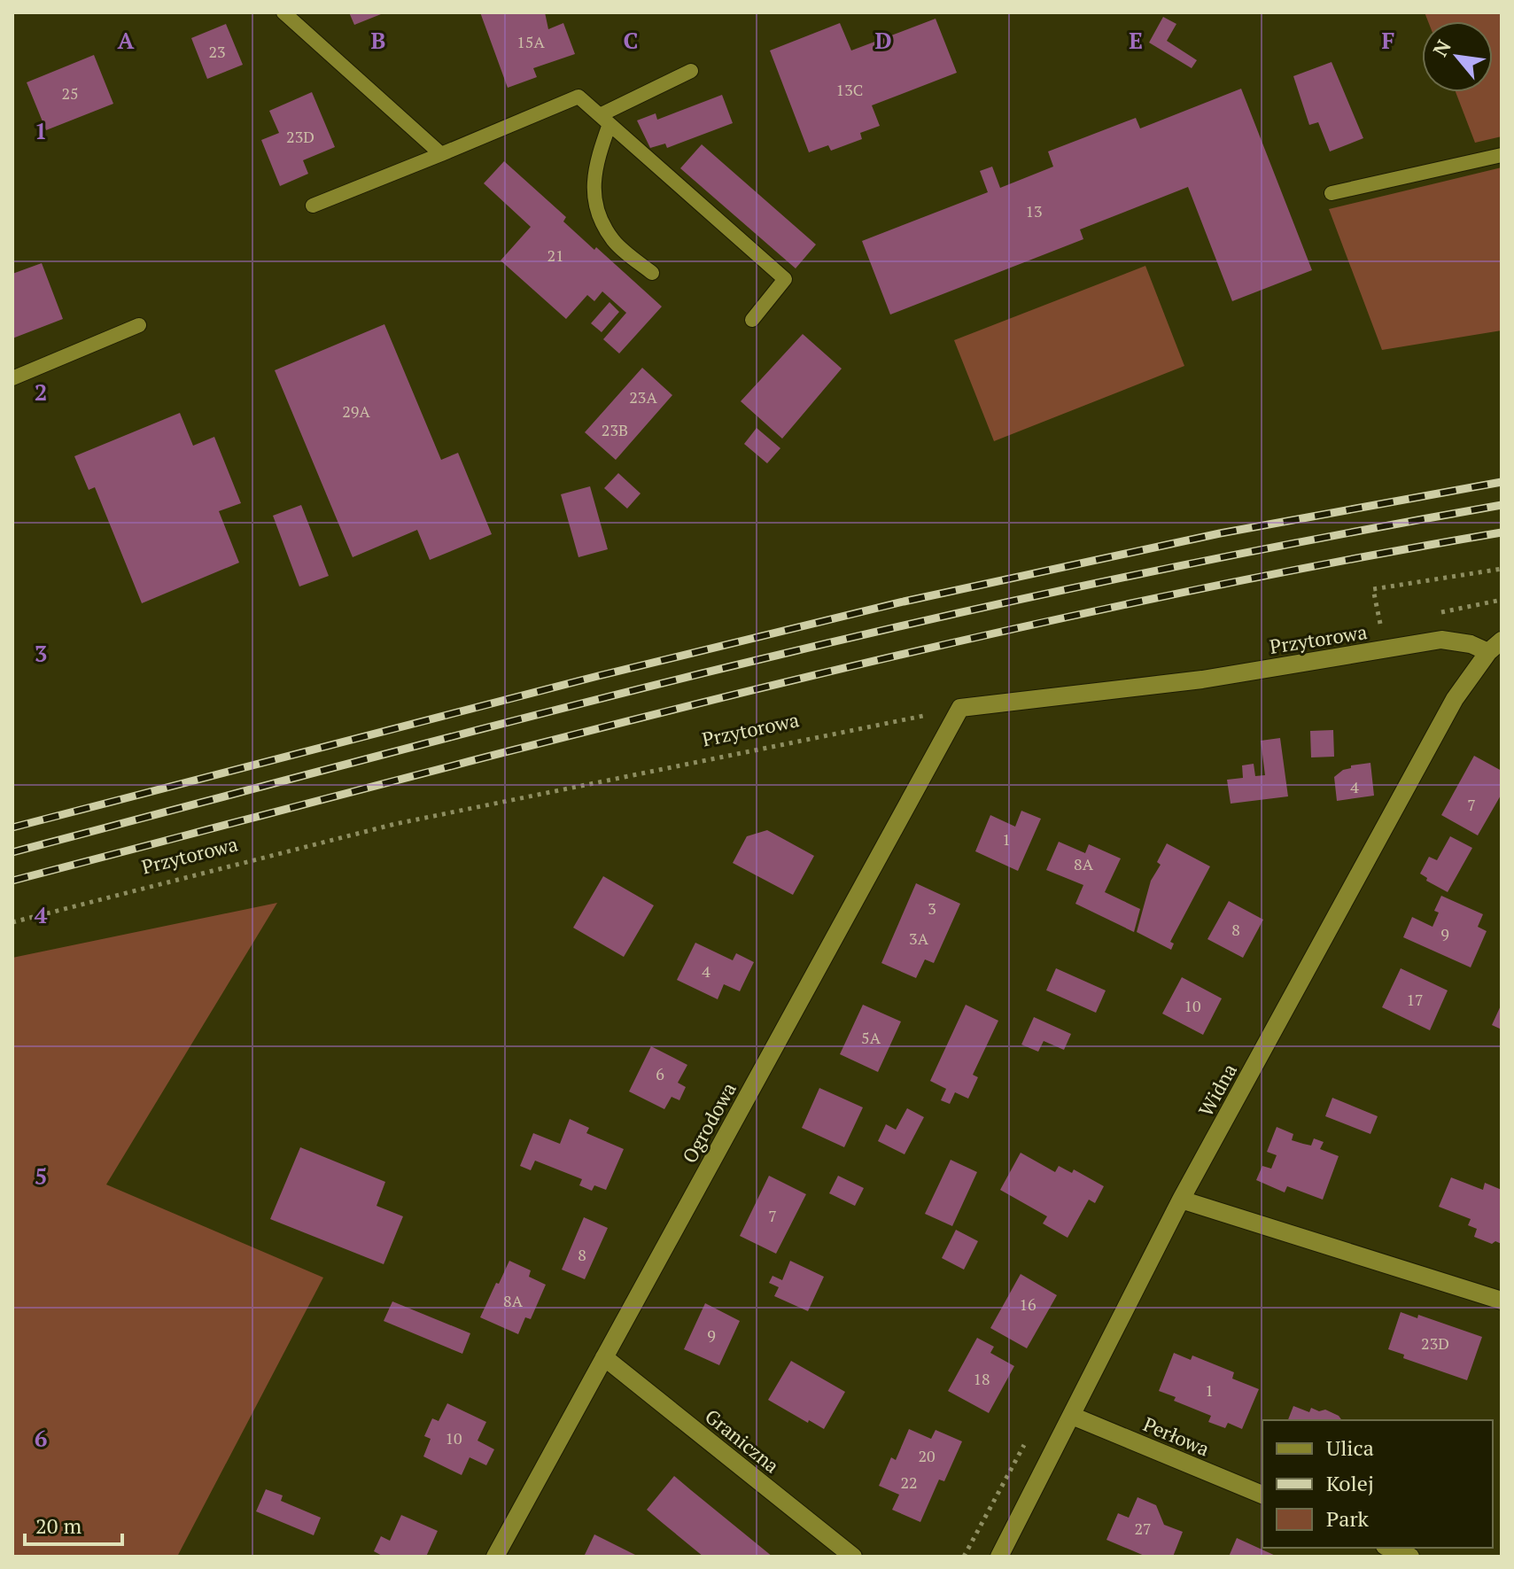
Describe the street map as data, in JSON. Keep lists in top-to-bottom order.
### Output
{
  "streets": {
    "street": [
      "Przytorowa",
      "Widna",
      "Ogrodowa",
      "Perłowa",
      "Graniczna"
    ]
  },
  "crossings": [
    ["Przytorowa", "Widna"],
    ["Przytorowa", "Ogrodowa"],
    ["Widna", "Perłowa"],
    ["Ogrodowa", "Graniczna"]
  ],
  "house_numbers": [
    "15A",
    "23",
    "13C",
    "25",
    "23D",
    "13",
    "21",
    "23A",
    "29A",
    "23B",
    "4",
    "7",
    "1",
    "8A",
    "3",
    "8",
    "9",
    "3A",
    "4",
    "17",
    "10",
    "5A",
    "6",
    "7",
    "8",
    "8A",
    "16",
    "9",
    "23D",
    "18",
    "1",
    "10",
    "20",
    "22",
    "27"
  ],
  "legend": ["Ulica", "Kolej", "Park"],
  "scale_bar": "20 m",
  "north": "top left",
  "grid": {
    "columns": [
      "A",
      "B",
      "C",
      "D",
      "E",
      "F"
    ],
    "rows": [
      "1",
      "2",
      "3",
      "4",
      "5",
      "6"
    ]
  }
}
